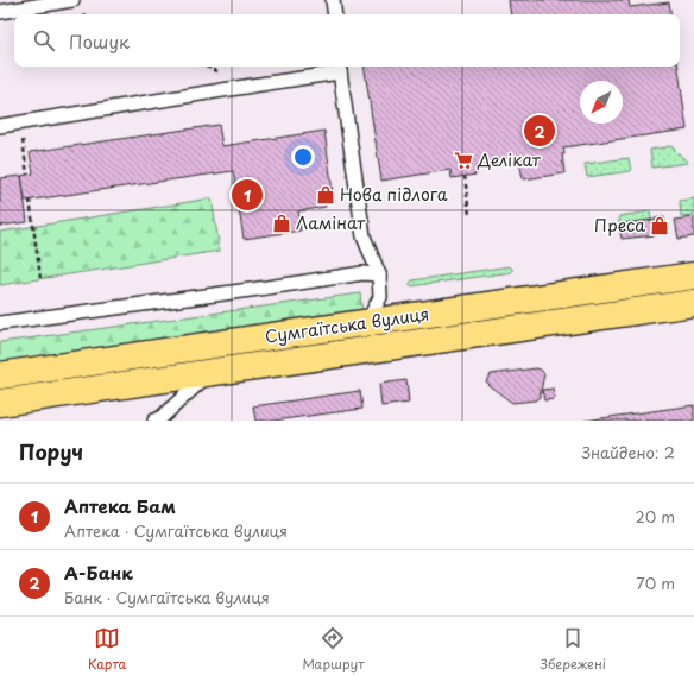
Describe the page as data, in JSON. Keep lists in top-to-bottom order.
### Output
{
  "streets": {
    "main road": ["Сумгаїтська вулиця"]
  },
  "places": {
    "supermarket": ["Делікат"],
    "shop": ["Нова підлога", "Ламінат", "Преса"]
  },
  "north": "bottom left",
  "page": {
    "search": "Пошук",
    "pins": ["2", "1"],
    "heading": ["Поруч", "Знайдено: 2"],
    "list": [
      {
        "mark": "1",
        "name": "Аптека Бам",
        "note": "Аптека · Сумгаїтська вулиця",
        "value": "20 m"
      },
      {
        "mark": "2",
        "name": "А-Банк",
        "note": "Банк · Сумгаїтська вулиця",
        "value": "70 m"
      }
    ],
    "nav": ["Карта", "Маршрут", "Збережені"]
  }
}
